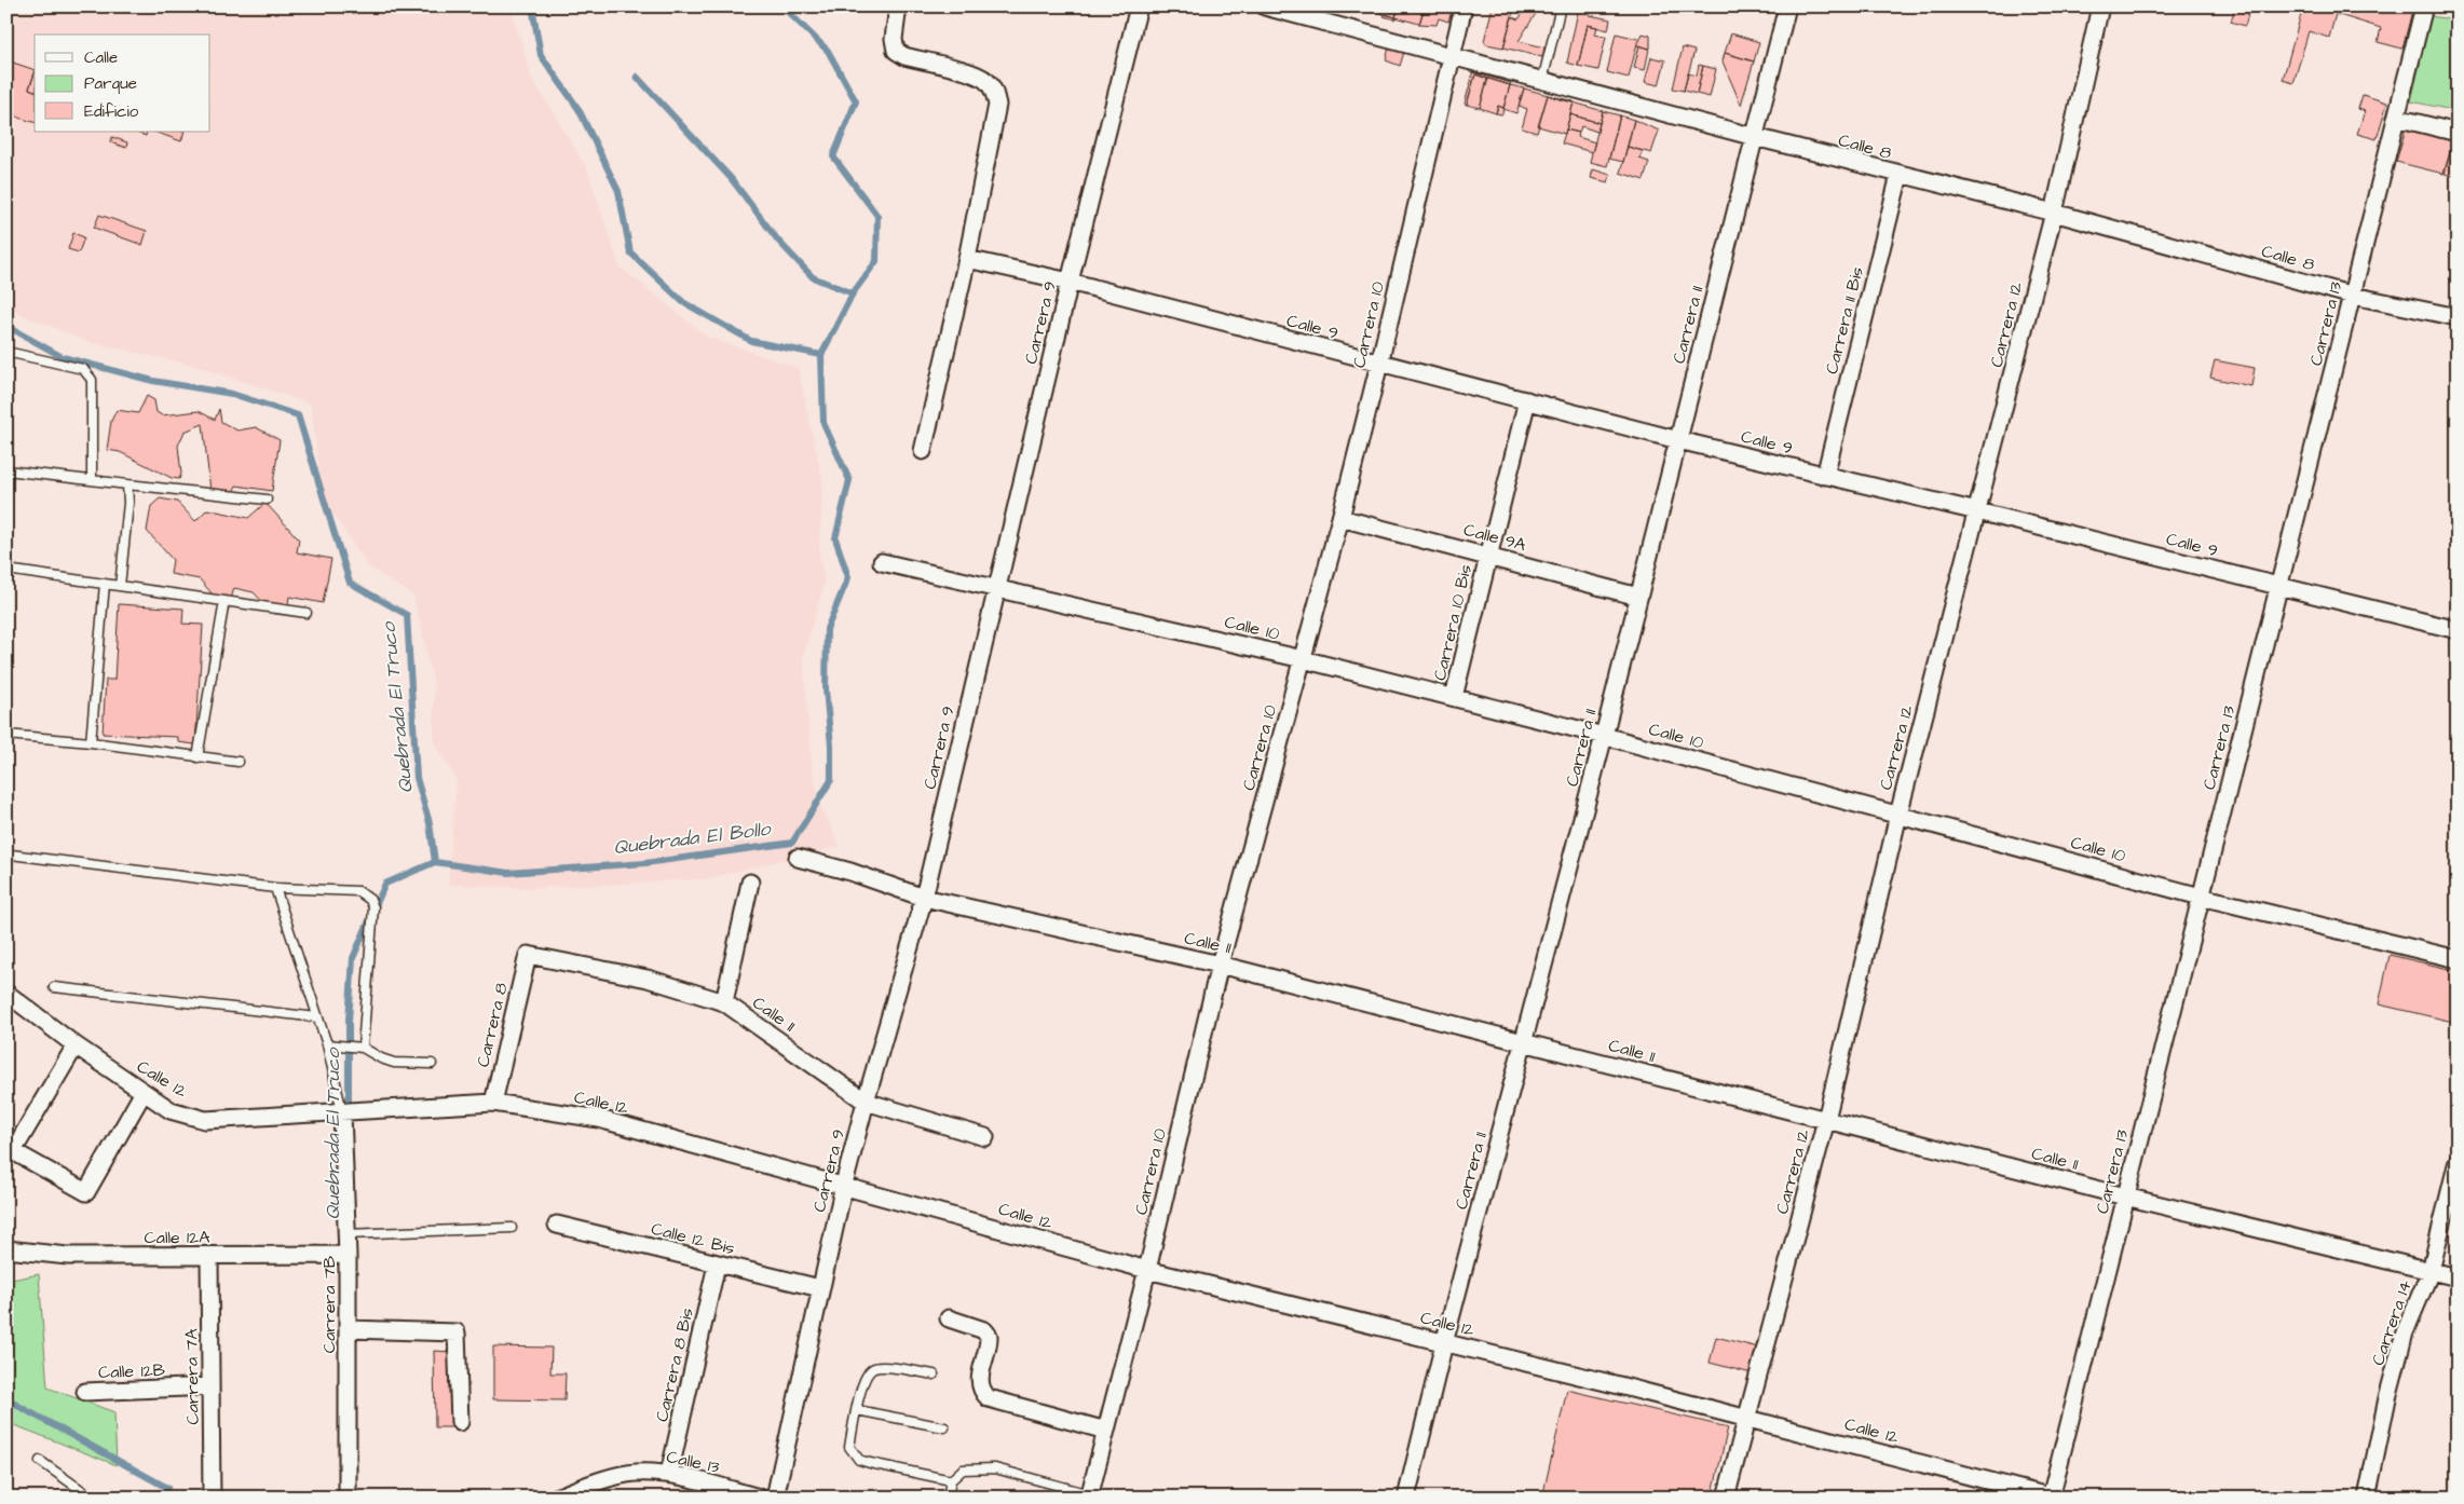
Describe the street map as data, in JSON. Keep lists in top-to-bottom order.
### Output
{
  "streets": {
    "street": [
      "Calle 8",
      "Carrera 11 Bis",
      "Carrera 9",
      "Carrera 13",
      "Carrera 10",
      "Carrera 11",
      "Carrera 12",
      "Calle 9",
      "Calle 9A",
      "Carrera 10 Bis",
      "Calle 10",
      "Calle 11",
      "Carrera 8",
      "Calle 12",
      "Calle 12A",
      "Calle 12 Bis",
      "Carrera 7B",
      "Carrera 14",
      "Carrera 8 Bis",
      "Calle 12B",
      "Carrera 7A",
      "Calle 13"
    ]
  },
  "crossings": [
    ["Calle 8", "Carrera 11 Bis"],
    ["Calle 8", "Carrera 13"],
    ["Calle 8", "Carrera 10"],
    ["Calle 8", "Carrera 11"],
    ["Calle 8", "Carrera 12"],
    ["Carrera 11 Bis", "Calle 9"],
    ["Carrera 9", "Calle 9"],
    ["Carrera 9", "Calle 10"],
    ["Carrera 9", "Calle 11"],
    ["Carrera 9", "Calle 12"],
    ["Carrera 9", "Calle 12 Bis"],
    ["Carrera 13", "Calle 9"],
    ["Carrera 13", "Calle 10"],
    ["Carrera 13", "Calle 11"],
    ["Carrera 13", "Calle 12"],
    ["Carrera 10", "Calle 9"],
    ["Carrera 10", "Calle 9A"],
    ["Carrera 10", "Calle 10"],
    ["Carrera 10", "Calle 11"],
    ["Carrera 10", "Calle 12"],
    ["Carrera 11", "Calle 9"],
    ["Carrera 11", "Calle 9A"],
    ["Carrera 11", "Calle 10"],
    ["Carrera 11", "Calle 11"],
    ["Carrera 11", "Calle 12"],
    ["Carrera 12", "Calle 9"],
    ["Carrera 12", "Calle 10"],
    ["Carrera 12", "Calle 11"],
    ["Carrera 12", "Calle 12"],
    ["Calle 9", "Carrera 10 Bis"],
    ["Calle 9A", "Carrera 10 Bis"],
    ["Carrera 10 Bis", "Calle 10"],
    ["Calle 11", "Carrera 8"],
    ["Calle 11", "Carrera 14"],
    ["Carrera 8", "Calle 12"],
    ["Calle 12", "Carrera 7B"],
    ["Calle 12A", "Carrera 7B"],
    ["Calle 12A", "Carrera 7A"],
    ["Calle 12 Bis", "Carrera 8 Bis"],
    ["Carrera 8 Bis", "Calle 13"],
    ["Calle 12B", "Carrera 7A"]
  ],
  "water": ["Quebrada El Truco", "Quebrada El Bollo"],
  "legend": ["Calle", "Parque", "Edificio"]
}
